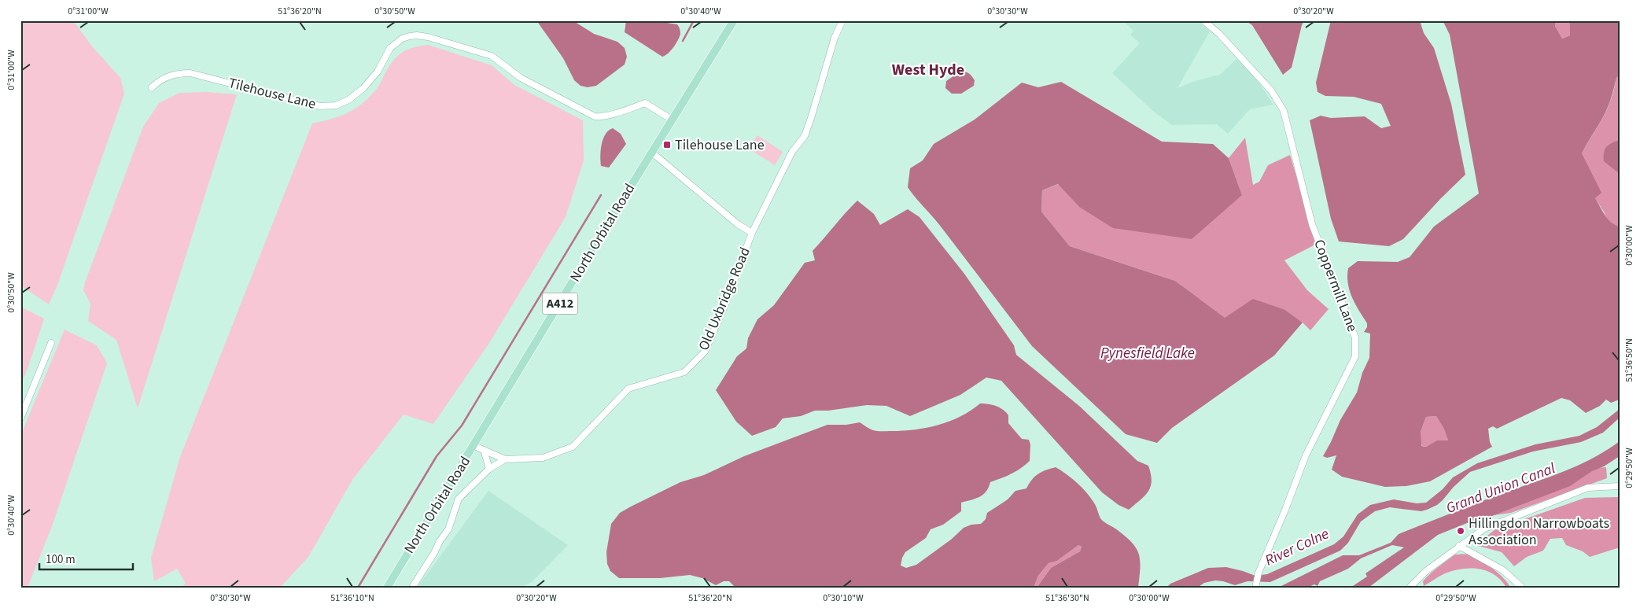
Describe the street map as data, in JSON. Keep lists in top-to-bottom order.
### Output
{
  "streets": {
    "main road": ["North Orbital Road", "A412"],
    "street": ["Tilehouse Lane", "Coppermill Lane", "Old Uxbridge Road"]
  },
  "crossings": [
    ["Tilehouse Lane", "North Orbital Road"],
    ["North Orbital Road", "Old Uxbridge Road"]
  ],
  "districts": ["West Hyde"],
  "water": ["Pynesfield Lake", "Grand Union Canal", "River Colne"],
  "places": {
    "transit": ["Tilehouse Lane"],
    "other": ["Hillingdon Narrowboats Association"]
  },
  "scale_bar": "100 m",
  "coordinates": [
    "0°31'00\"W",
    "51°36'20\"N",
    "0°30'50\"W",
    "0°30'40\"W",
    "0°30'30\"W",
    "0°30'20\"W",
    "0°30'00\"W",
    "51°36'50\"N",
    "0°29'50\"W",
    "51°36'10\"N",
    "0°30'10\"W",
    "51°36'30\"N"
  ]
}
